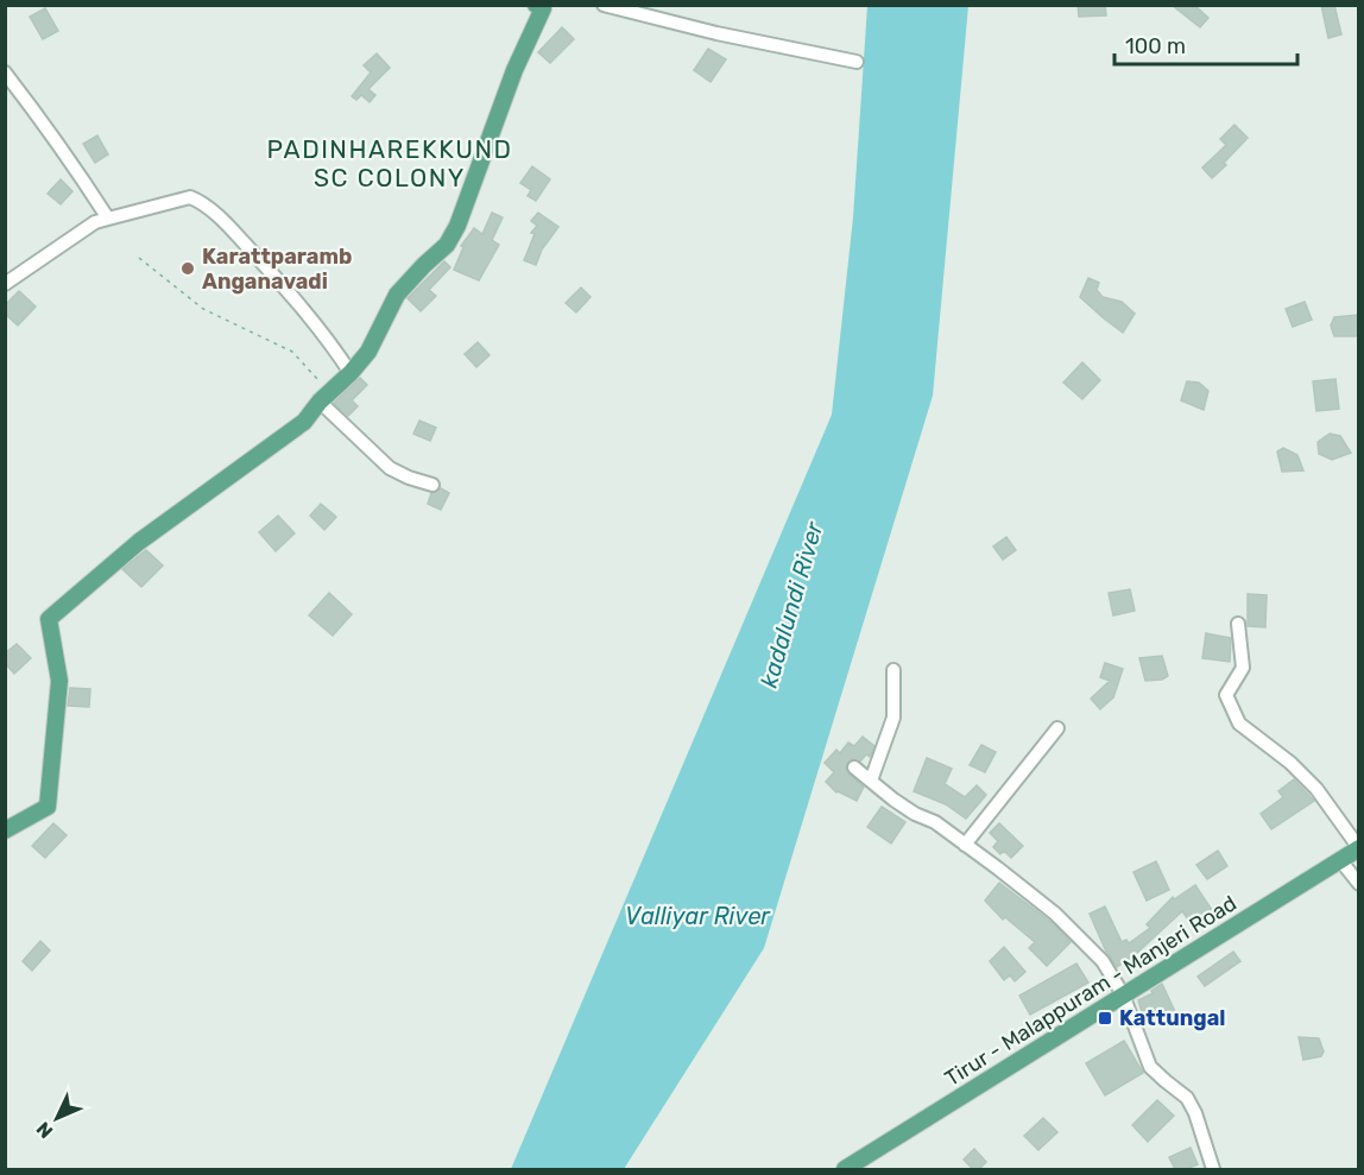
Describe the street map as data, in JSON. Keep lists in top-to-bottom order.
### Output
{
  "streets": {
    "main road": ["Tirur - Malappuram - Manjeri Road"]
  },
  "districts": ["PADINHAREKKUND SC COLONY"],
  "water": ["kadalundi River", "Valliyar River"],
  "places": {
    "other": ["Karattparamb Anganavadi"],
    "transit": ["Kattungal"]
  },
  "scale_bar": "100 m",
  "north": "bottom left"
}
